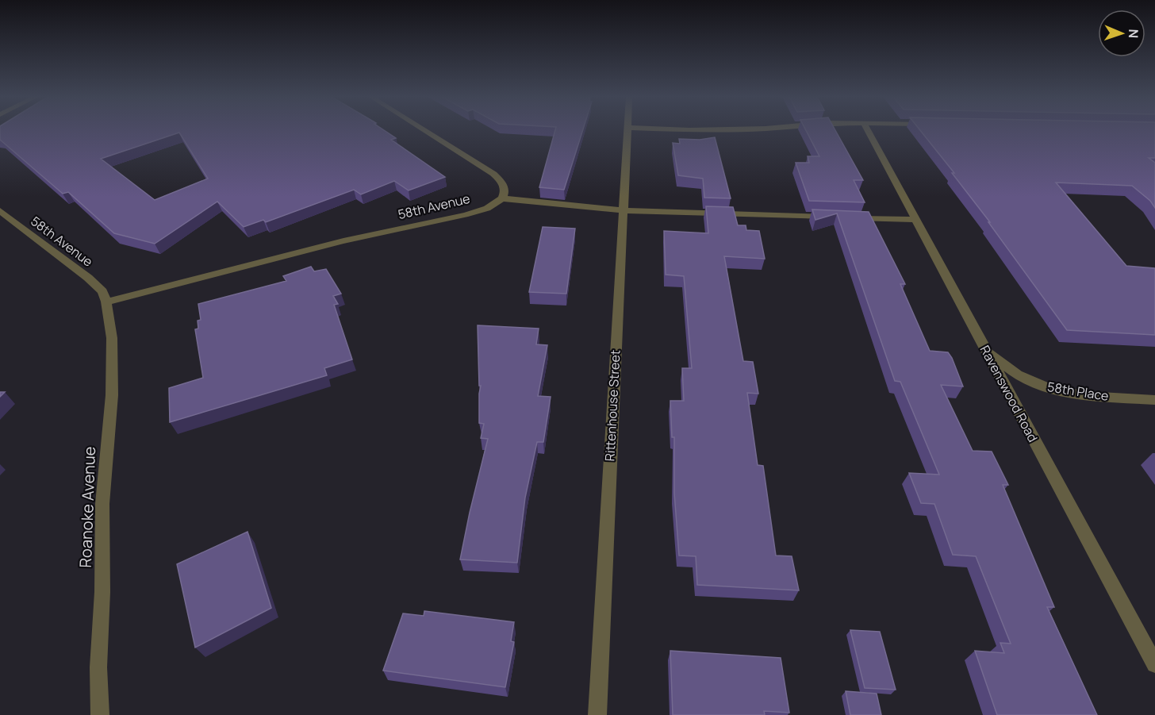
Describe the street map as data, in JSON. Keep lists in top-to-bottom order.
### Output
{
  "streets": {
    "street": [
      "58th Avenue",
      "58th Place",
      "Ravenswood Road",
      "Rittenhouse Street",
      "Roanoke Avenue"
    ]
  },
  "crossings": [
    ["58th Avenue", "Roanoke Avenue"],
    ["58th Place", "Ravenswood Road"]
  ],
  "north": "right"
}
